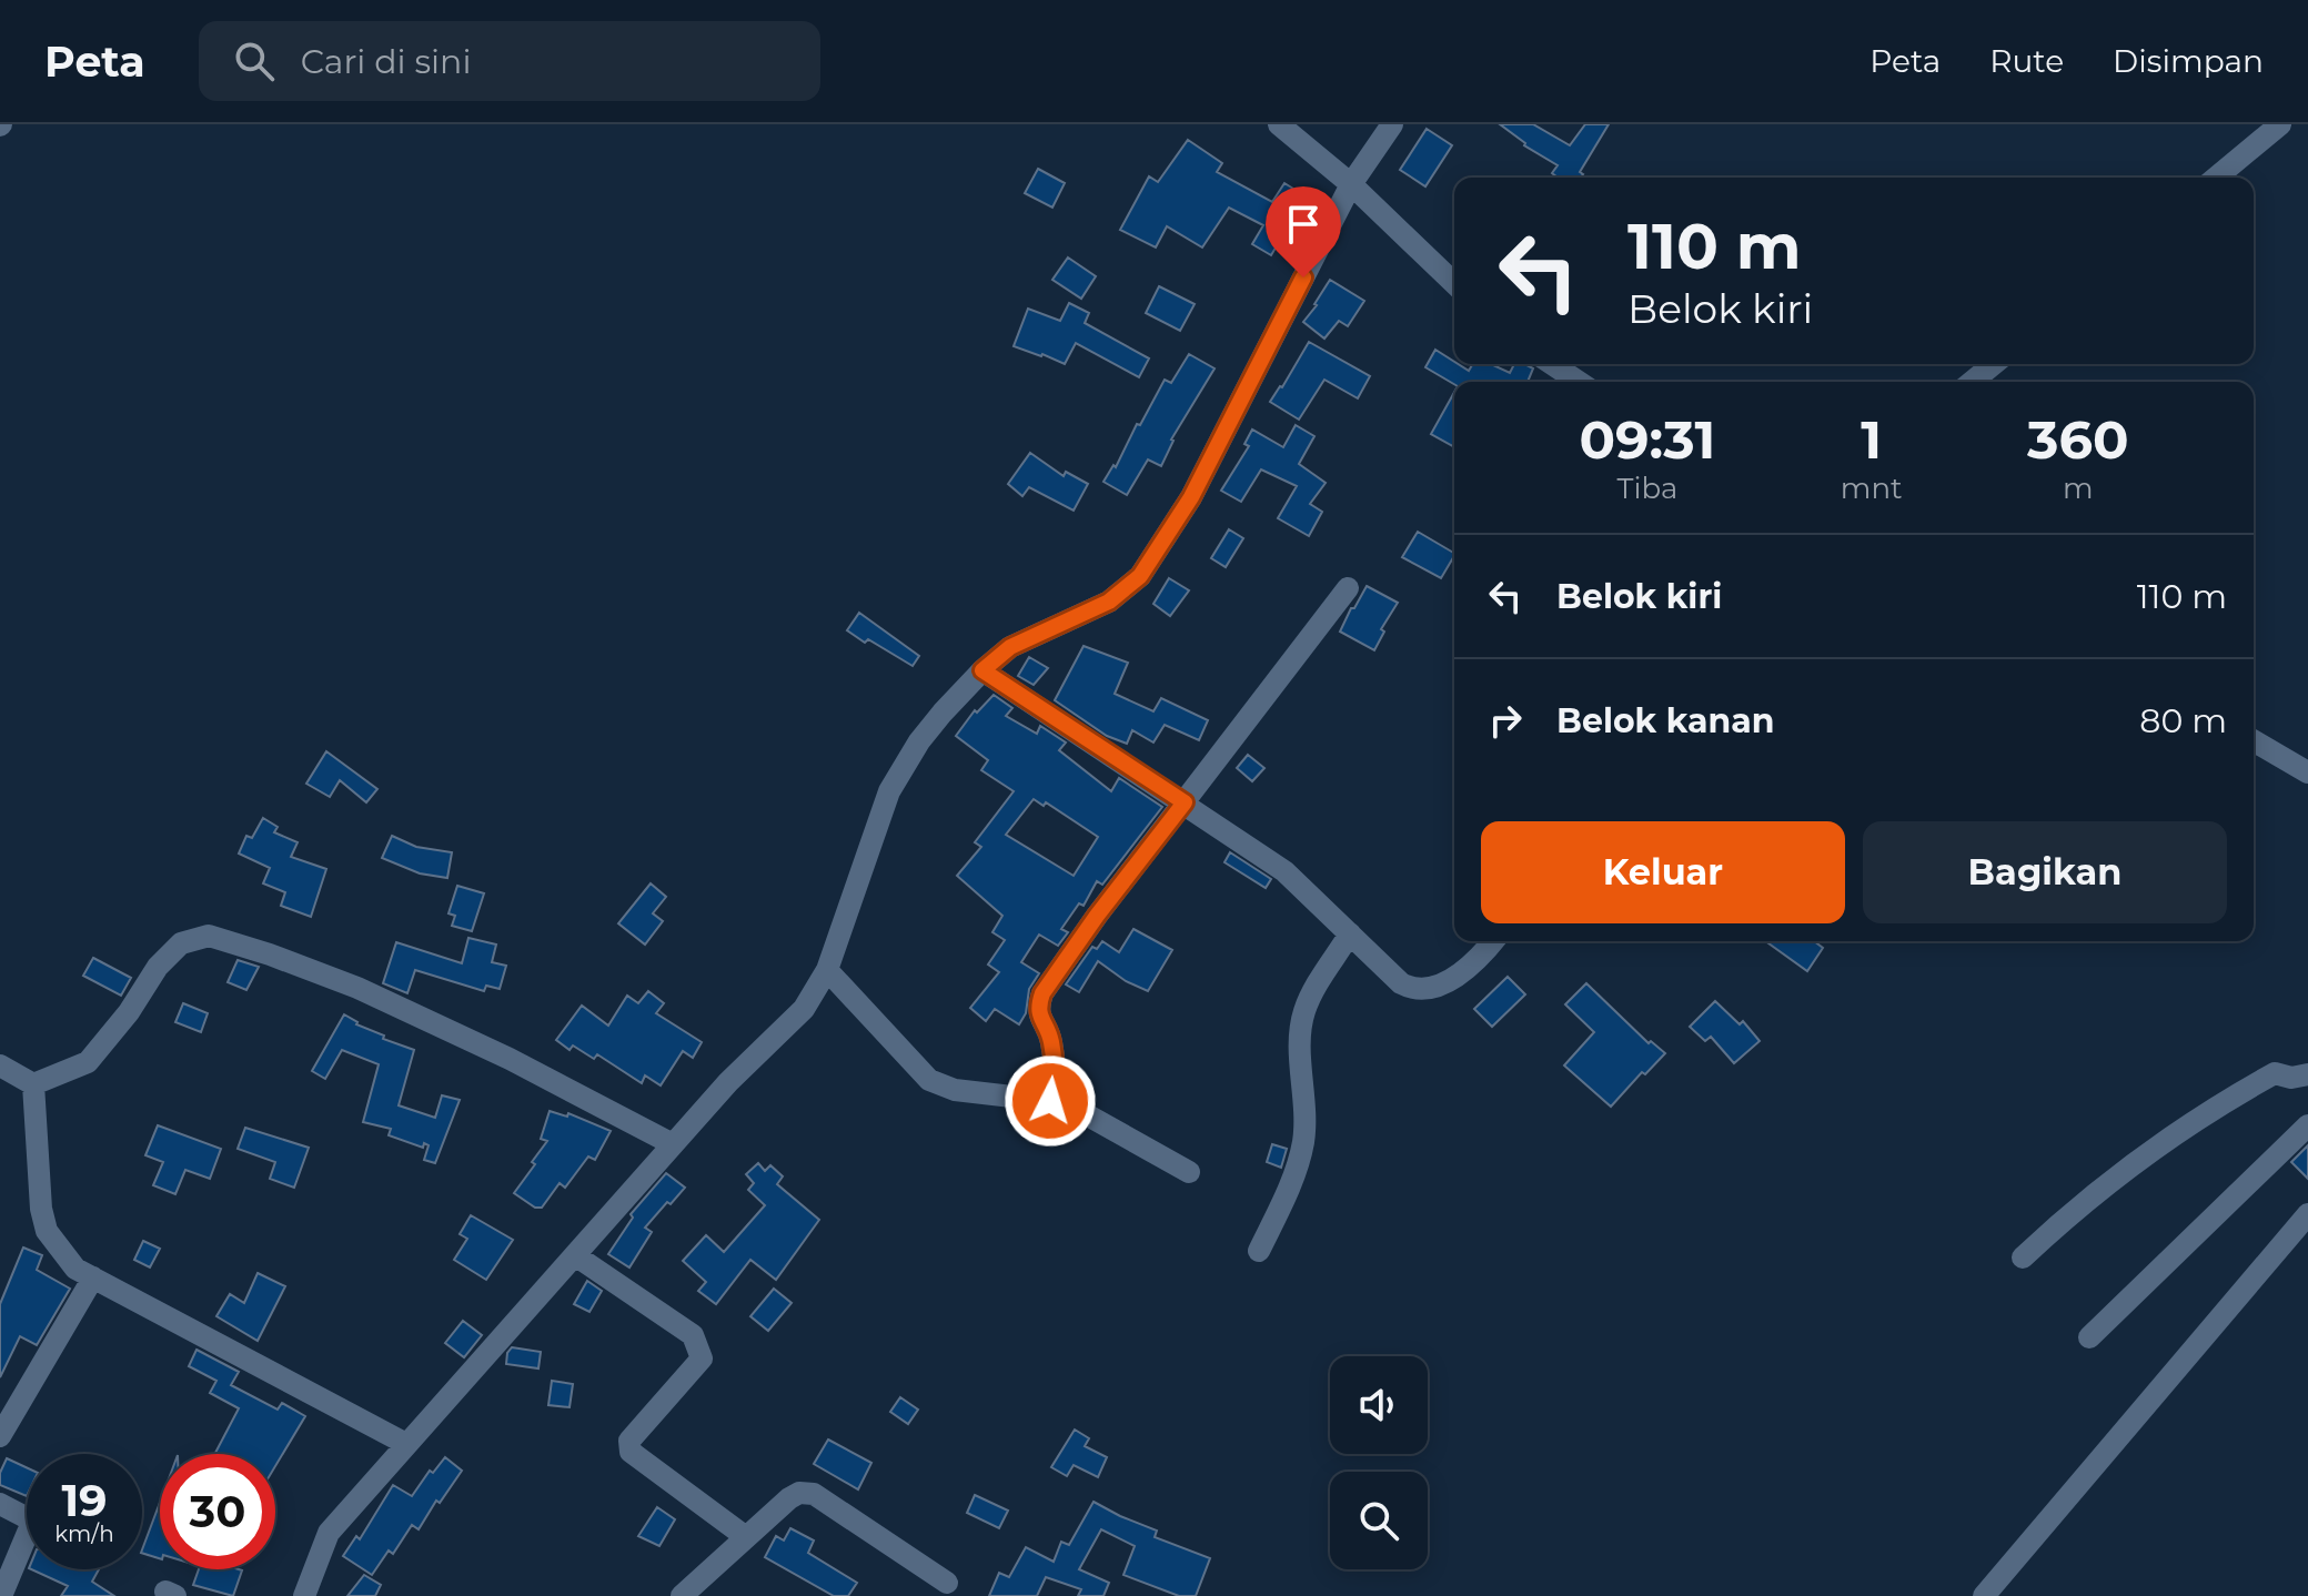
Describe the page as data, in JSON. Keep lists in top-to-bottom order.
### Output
{
  "page": {
    "header": "Peta",
    "search": "Cari di sini",
    "nav": ["Peta", "Rute", "Disimpan"],
    "turn": ["110 m", "Belok kiri"],
    "eta": [
      "09:31",
      "Tiba",
      "1",
      "mnt",
      "360",
      "m"
    ],
    "list": [
      {
        "name": "Belok kiri",
        "value": "110 m"
      },
      {
        "name": "Belok kanan",
        "value": "80 m"
      }
    ],
    "buttons": ["Keluar", "Bagikan"],
    "speed": "19 km/h",
    "limit": "30"
  }
}
